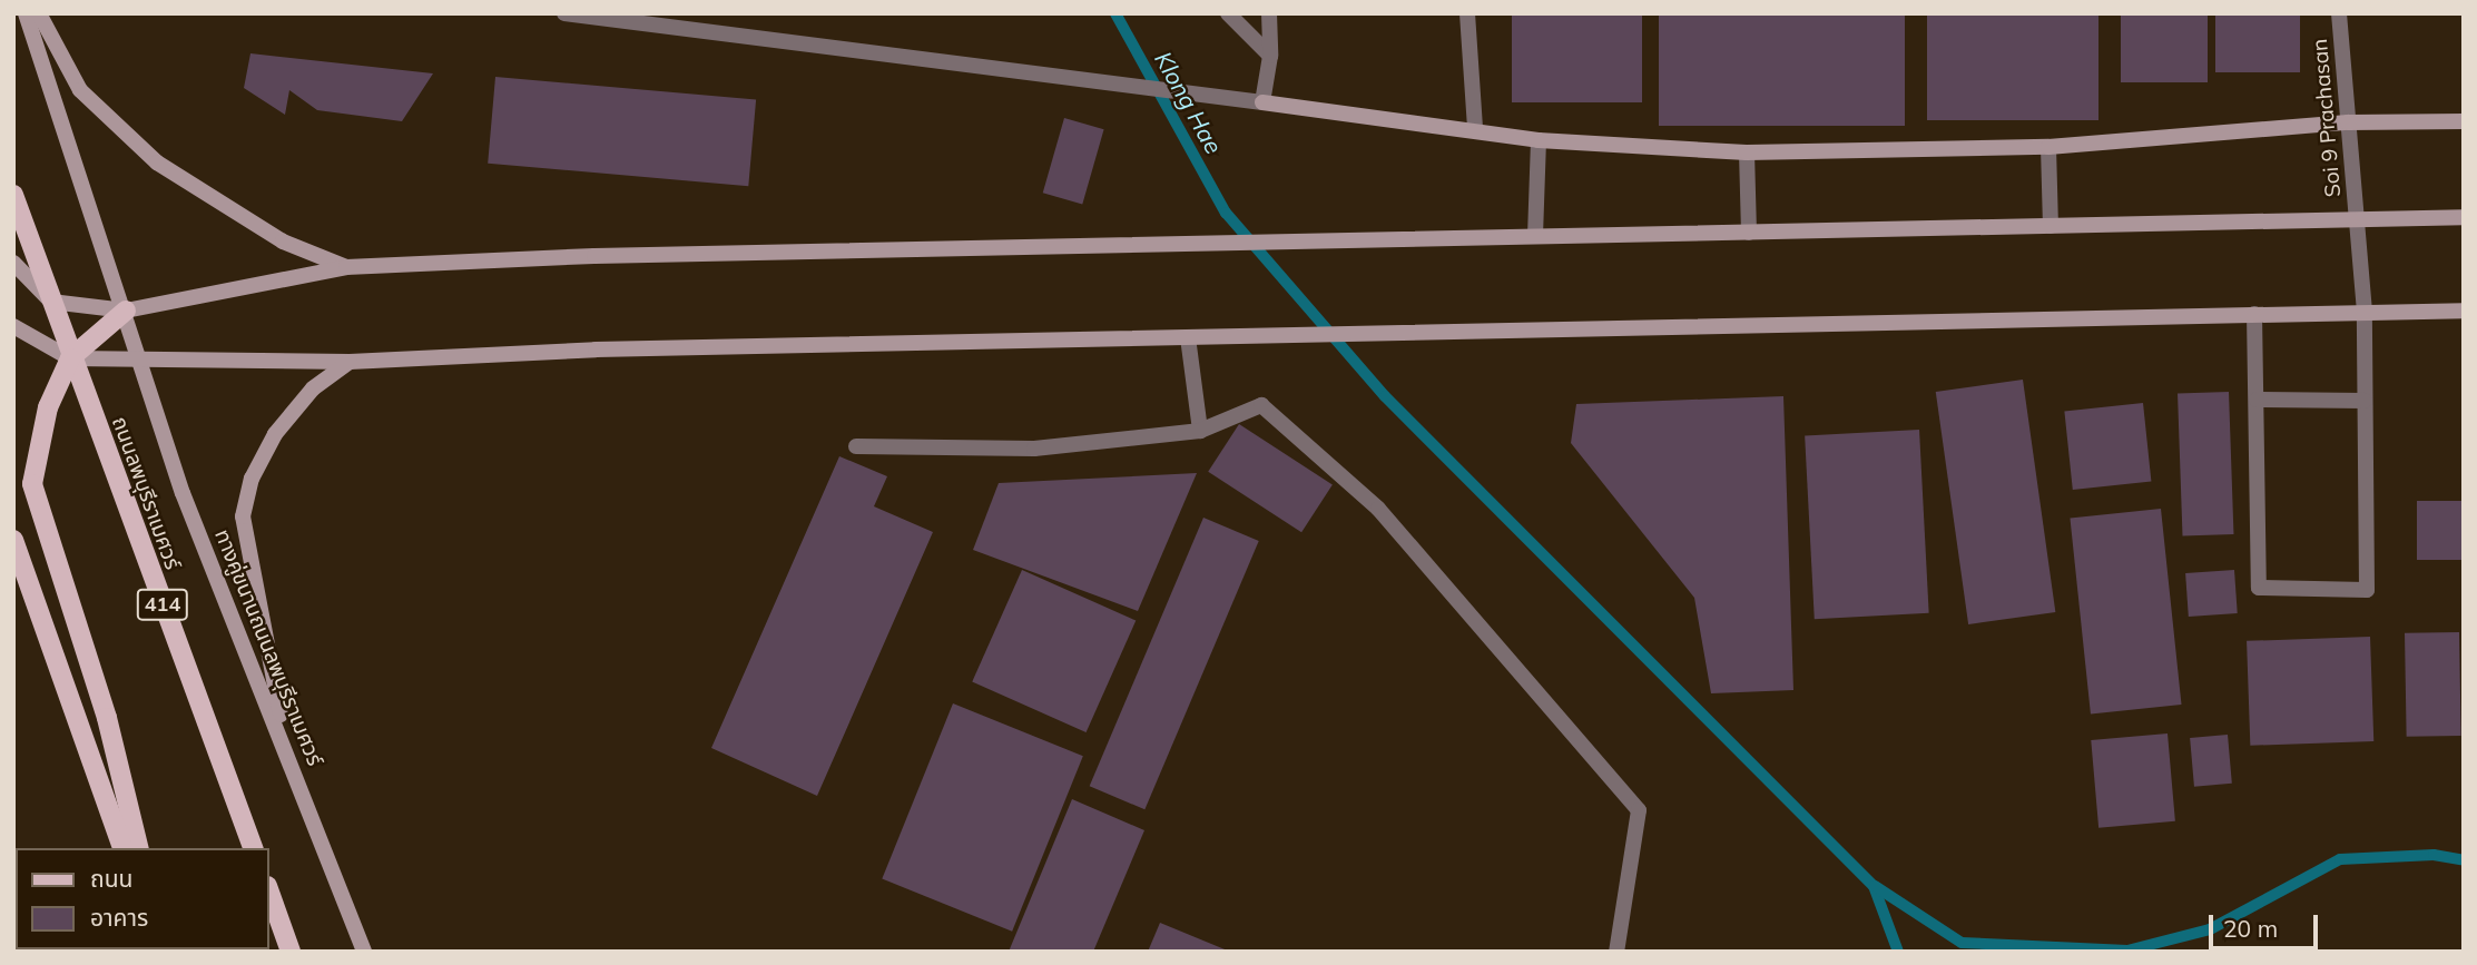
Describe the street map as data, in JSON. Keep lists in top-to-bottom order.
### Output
{
  "streets": {
    "main road": ["ถนนลพบุรีราเมศวร์", "414", "ทางคู่ขนานถนนลพบุรีราเมศวร์"],
    "street": ["Soi 9 Prachasan"]
  },
  "water": ["Klong Hae"],
  "legend": ["ถนน", "อาคาร"],
  "scale_bar": "20 m"
}
